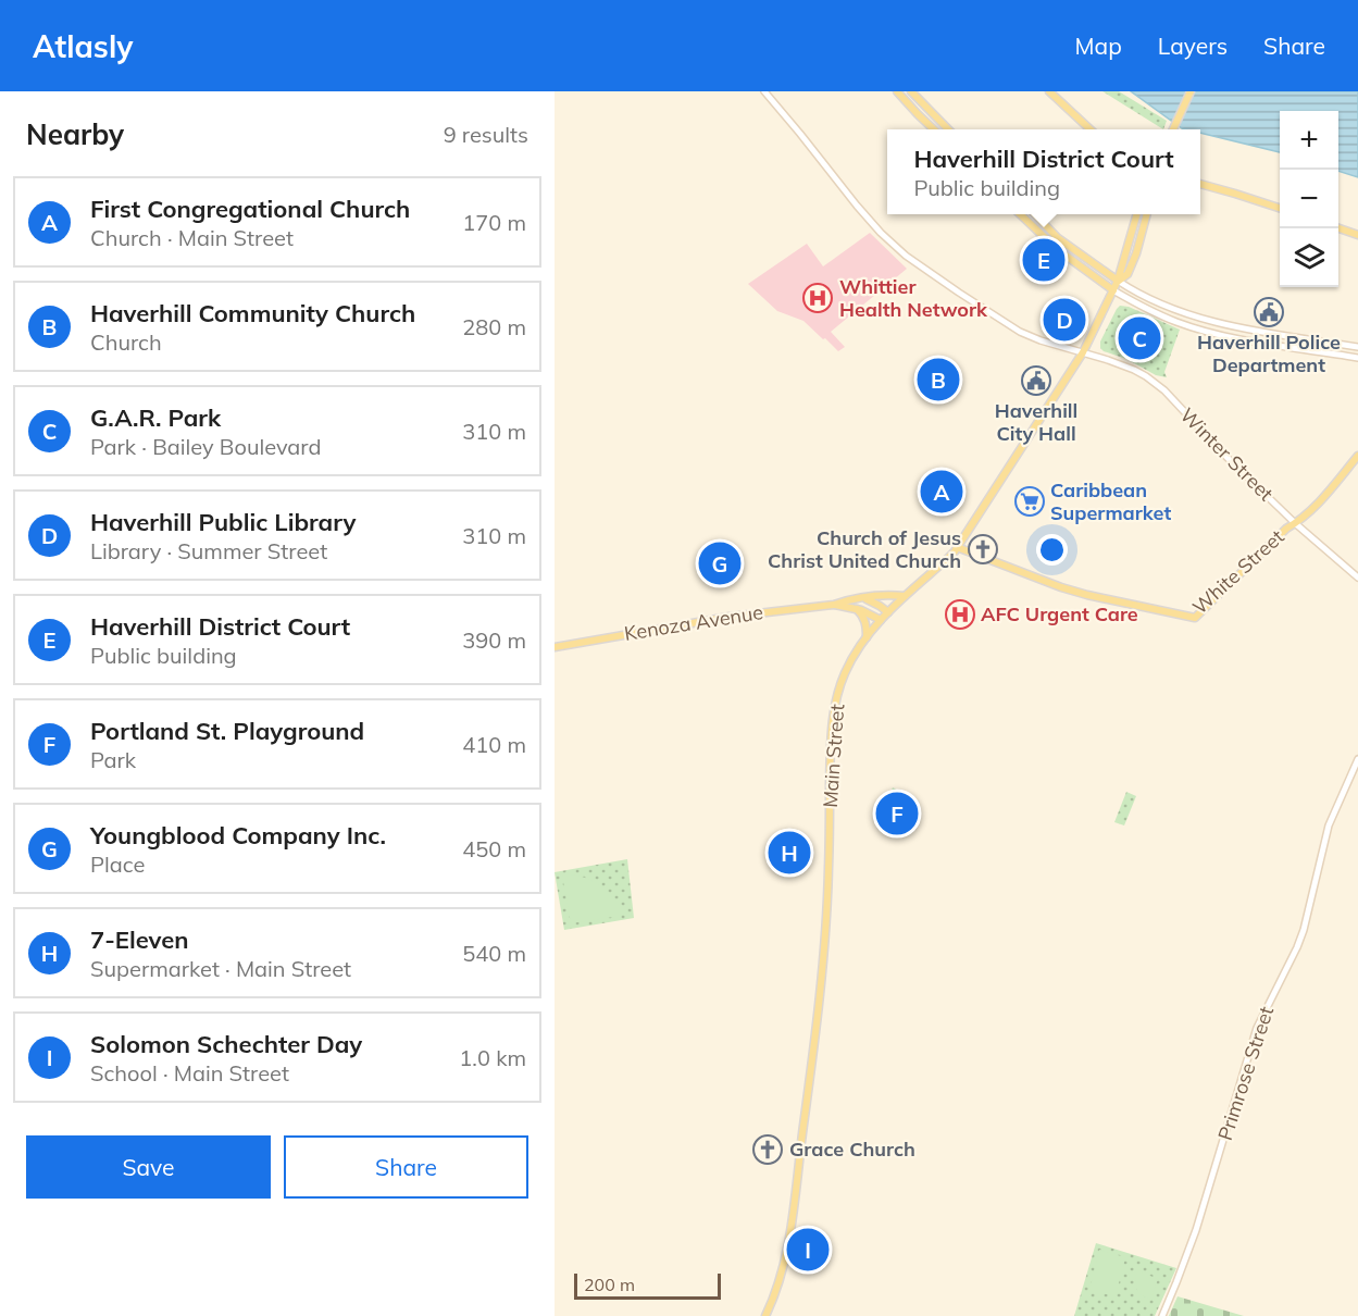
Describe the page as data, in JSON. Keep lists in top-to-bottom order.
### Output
{
  "streets": {
    "main road": [
      "Winter Street",
      "White Street",
      "Kenoza Avenue",
      "Main Street",
      "Primrose Street"
    ]
  },
  "crossings": [
    ["Winter Street", "White Street"],
    ["Winter Street", "Main Street"],
    ["White Street", "Main Street"],
    ["Kenoza Avenue", "Main Street"]
  ],
  "places": {
    "hospital": ["Whittier Health Network", "AFC Urgent Care"],
    "public building": ["Haverhill Police Department", "Haverhill City Hall"],
    "supermarket": ["Caribbean Supermarket"],
    "church": ["Church of Jesus Christ United Church", "Grace Church"]
  },
  "scale_bar": "200 m",
  "page": {
    "header": "Atlasly",
    "nav": ["Map", "Layers", "Share"],
    "heading": ["Nearby", "9 results"],
    "map_buttons": ["+", "−"],
    "popup": ["Haverhill District Court", "Public building"],
    "list": [
      {
        "mark": "A",
        "name": "First Congregational Church",
        "note": "Church · Main Street",
        "value": "170 m"
      },
      {
        "mark": "B",
        "name": "Haverhill Community Church",
        "note": "Church",
        "value": "280 m"
      },
      {
        "mark": "C",
        "name": "G.A.R. Park",
        "note": "Park · Bailey Boulevard",
        "value": "310 m"
      },
      {
        "mark": "D",
        "name": "Haverhill Public Library",
        "note": "Library · Summer Street",
        "value": "310 m"
      },
      {
        "mark": "E",
        "name": "Haverhill District Court",
        "note": "Public building",
        "value": "390 m"
      },
      {
        "mark": "F",
        "name": "Portland St. Playground",
        "note": "Park",
        "value": "410 m"
      },
      {
        "mark": "G",
        "name": "Youngblood Company Inc.",
        "note": "Place",
        "value": "450 m"
      },
      {
        "mark": "H",
        "name": "7-Eleven",
        "note": "Supermarket · Main Street",
        "value": "540 m"
      },
      {
        "mark": "I",
        "name": "Solomon Schechter Day",
        "note": "School · Main Street",
        "value": "1.0 km"
      }
    ],
    "pins": [
      "E",
      "D",
      "C",
      "B",
      "A",
      "G",
      "F",
      "H",
      "I"
    ],
    "buttons": ["Save", "Share"],
    "scale": "200 m"
  }
}
